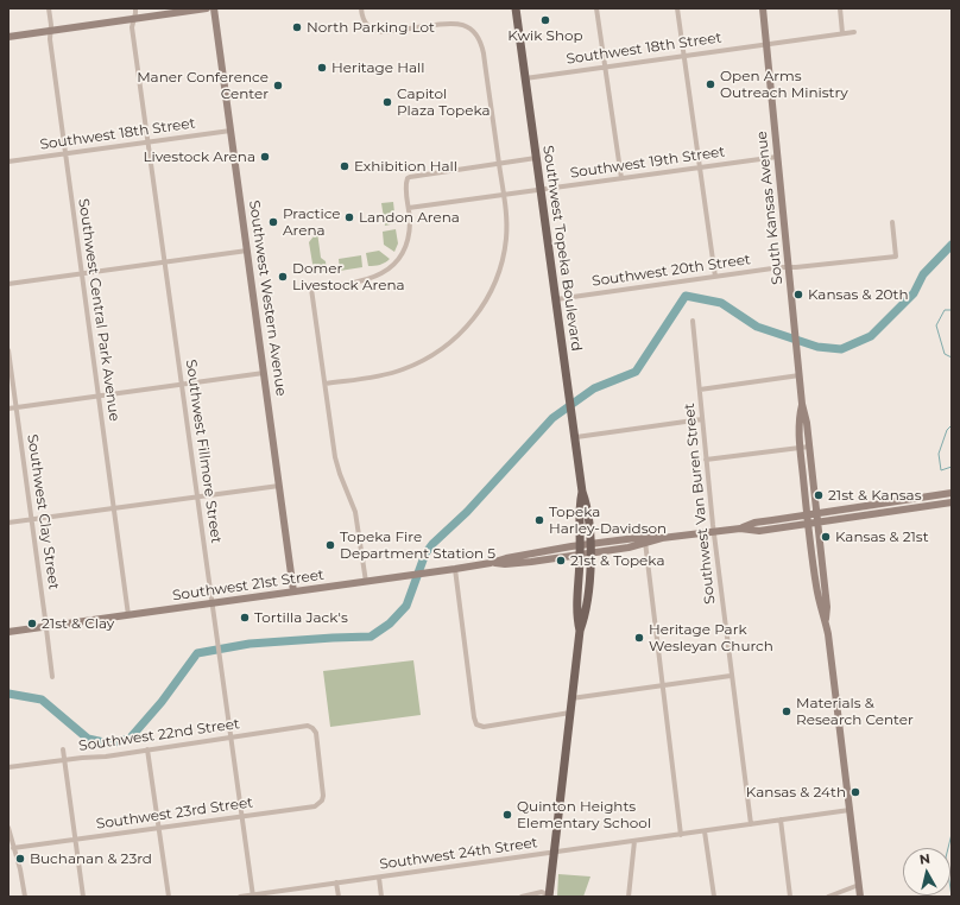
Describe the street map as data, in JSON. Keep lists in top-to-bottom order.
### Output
{
  "streets": {
    "main road": [
      "South Kansas Avenue",
      "Southwest Topeka Boulevard",
      "Southwest Western Avenue",
      "Southwest 21st Street"
    ],
    "street": [
      "Southwest 18th Street",
      "Southwest 19th Street",
      "Southwest 20th Street",
      "Southwest Central Park Avenue",
      "Southwest Fillmore Street",
      "Southwest Van Buren Street",
      "Southwest Clay Street",
      "Southwest 22nd Street",
      "Southwest 23rd Street",
      "Southwest 24th Street"
    ]
  },
  "crossings": [
    ["Southwest 18th Street", "South Kansas Avenue"],
    ["Southwest 18th Street", "Southwest Topeka Boulevard"],
    ["Southwest 18th Street", "Southwest Western Avenue"],
    ["Southwest 18th Street", "Southwest Central Park Avenue"],
    ["Southwest 18th Street", "Southwest Fillmore Street"],
    ["Southwest 19th Street", "South Kansas Avenue"],
    ["Southwest 19th Street", "Southwest Topeka Boulevard"],
    ["South Kansas Avenue", "Southwest 20th Street"],
    ["South Kansas Avenue", "Southwest 21st Street"],
    ["South Kansas Avenue", "Southwest 24th Street"],
    ["Southwest Topeka Boulevard", "Southwest 20th Street"],
    ["Southwest Topeka Boulevard", "Southwest 21st Street"],
    ["Southwest Topeka Boulevard", "Southwest 24th Street"],
    ["Southwest Western Avenue", "Southwest 21st Street"],
    ["Southwest Central Park Avenue", "Southwest 21st Street"],
    ["Southwest Fillmore Street", "Southwest 21st Street"],
    ["Southwest Fillmore Street", "Southwest 22nd Street"],
    ["Southwest Fillmore Street", "Southwest 23rd Street"],
    ["Southwest Fillmore Street", "Southwest 24th Street"],
    ["Southwest Van Buren Street", "Southwest 21st Street"],
    ["Southwest Van Buren Street", "Southwest 24th Street"],
    ["Southwest Clay Street", "Southwest 21st Street"],
    ["Southwest 22nd Street", "Southwest 23rd Street"]
  ],
  "places": [
    "Kwik Shop",
    "North Parking Lot",
    "Heritage Hall",
    "Open Arms Outreach Ministry",
    "Maner Conference Center",
    "Capitol Plaza Topeka",
    "Livestock Arena",
    "Exhibition Hall",
    "Landon Arena",
    "Practice Arena",
    "Domer Livestock Arena",
    "Kansas & 20th",
    "21st & Kansas",
    "Topeka Harley-Davidson",
    "Kansas & 21st",
    "Topeka Fire Department Station 5",
    "21st & Topeka",
    "Tortilla Jack's",
    "21st & Clay",
    "Heritage Park Wesleyan Church",
    "Materials & Research Center",
    "Kansas & 24th",
    "Quinton Heights Elementary School",
    "Buchanan & 23rd"
  ],
  "north": "top"
}
